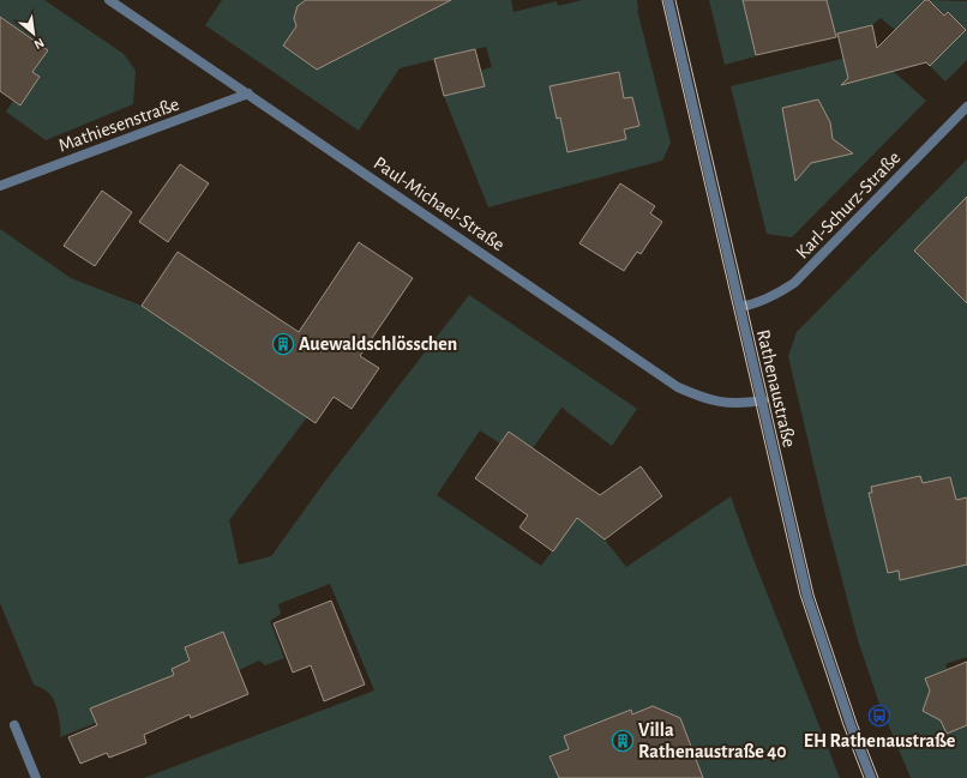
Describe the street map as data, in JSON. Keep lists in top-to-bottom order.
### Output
{
  "streets": {
    "street": [
      "Mathiesenstraße",
      "Paul-Michael-Straße",
      "Karl-Schurz-Straße",
      "Rathenaustraße"
    ]
  },
  "crossings": [
    ["Mathiesenstraße", "Paul-Michael-Straße"],
    ["Paul-Michael-Straße", "Rathenaustraße"],
    ["Karl-Schurz-Straße", "Rathenaustraße"]
  ],
  "places": {
    "building": ["Auewaldschlösschen", "Villa Rathenaustraße 40"],
    "bus stop": ["EH Rathenaustraße"]
  },
  "north": "bottom right"
}
